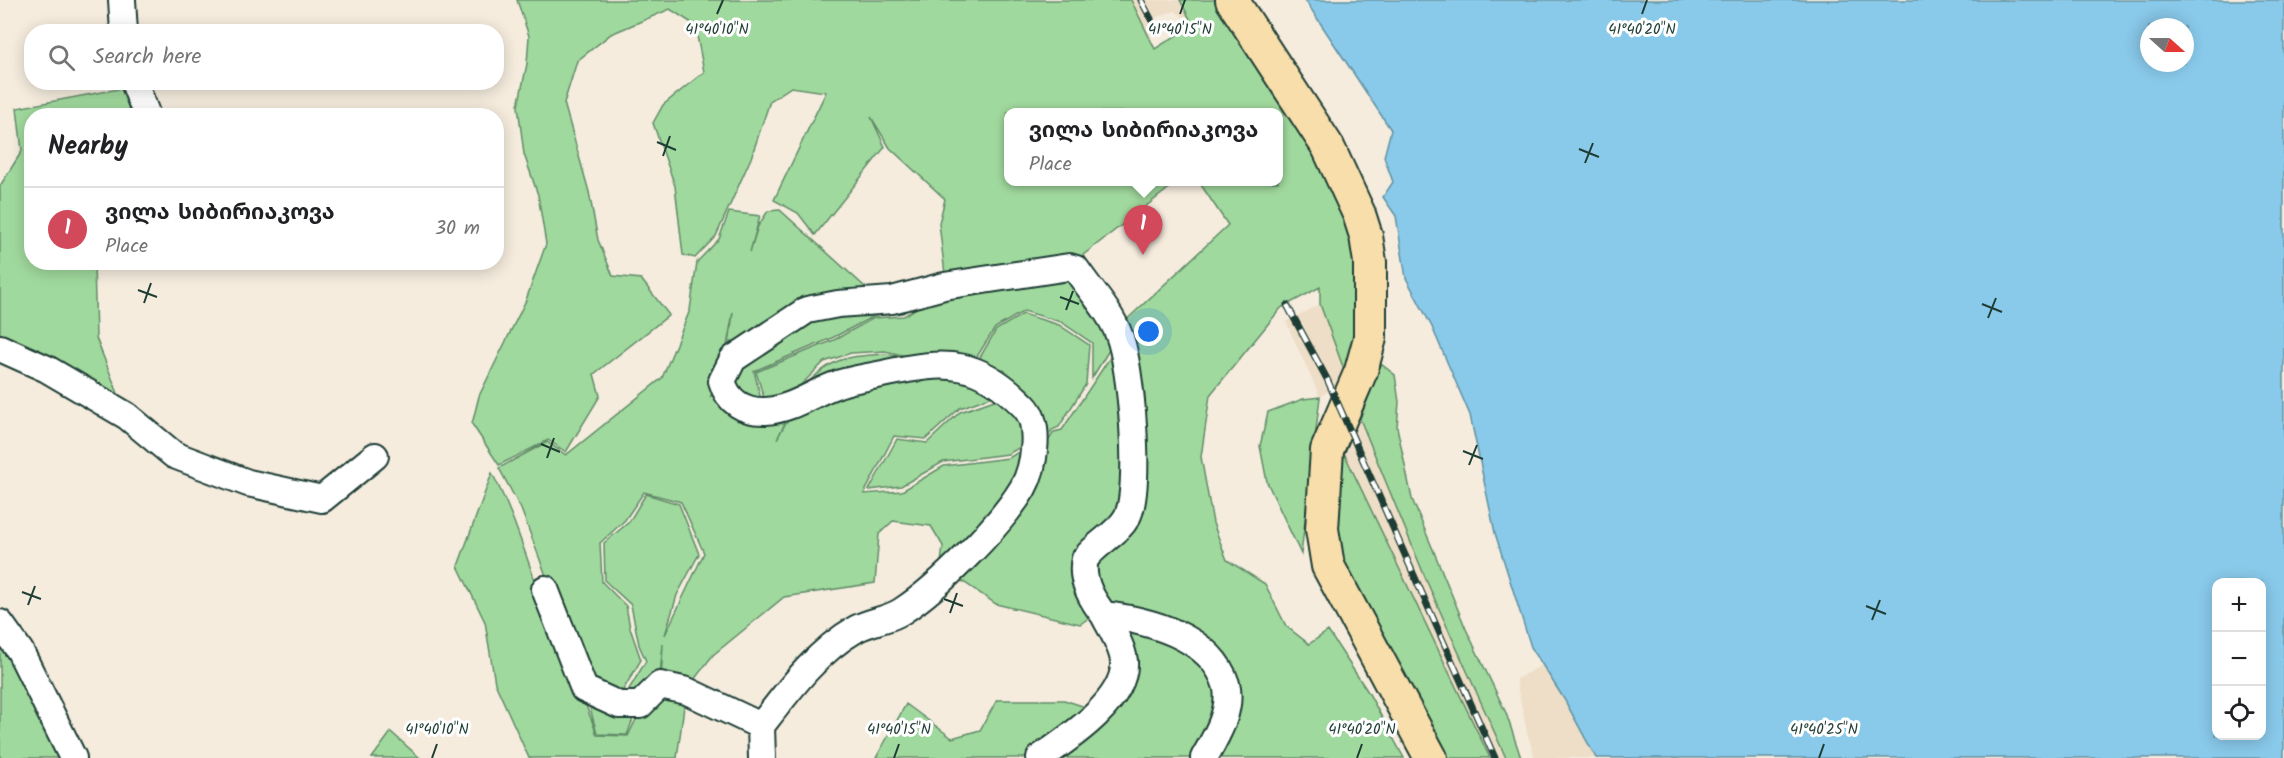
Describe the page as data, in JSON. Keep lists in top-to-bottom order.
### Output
{
  "north": "right",
  "page": {
    "search": "Search here",
    "popup": ["ვილა სიბირიაკოვა", "Place"],
    "heading": "Nearby",
    "list": [
      {
        "mark": "1",
        "name": "ვილა სიბირიაკოვა",
        "note": "Place",
        "value": "30 m"
      }
    ],
    "pins": "1",
    "map_buttons": ["+", "−"]
  },
  "coordinates": [
    "41°40'10\"N",
    "41°40'15\"N",
    "41°40'20\"N",
    "41°40'25\"N"
  ]
}
